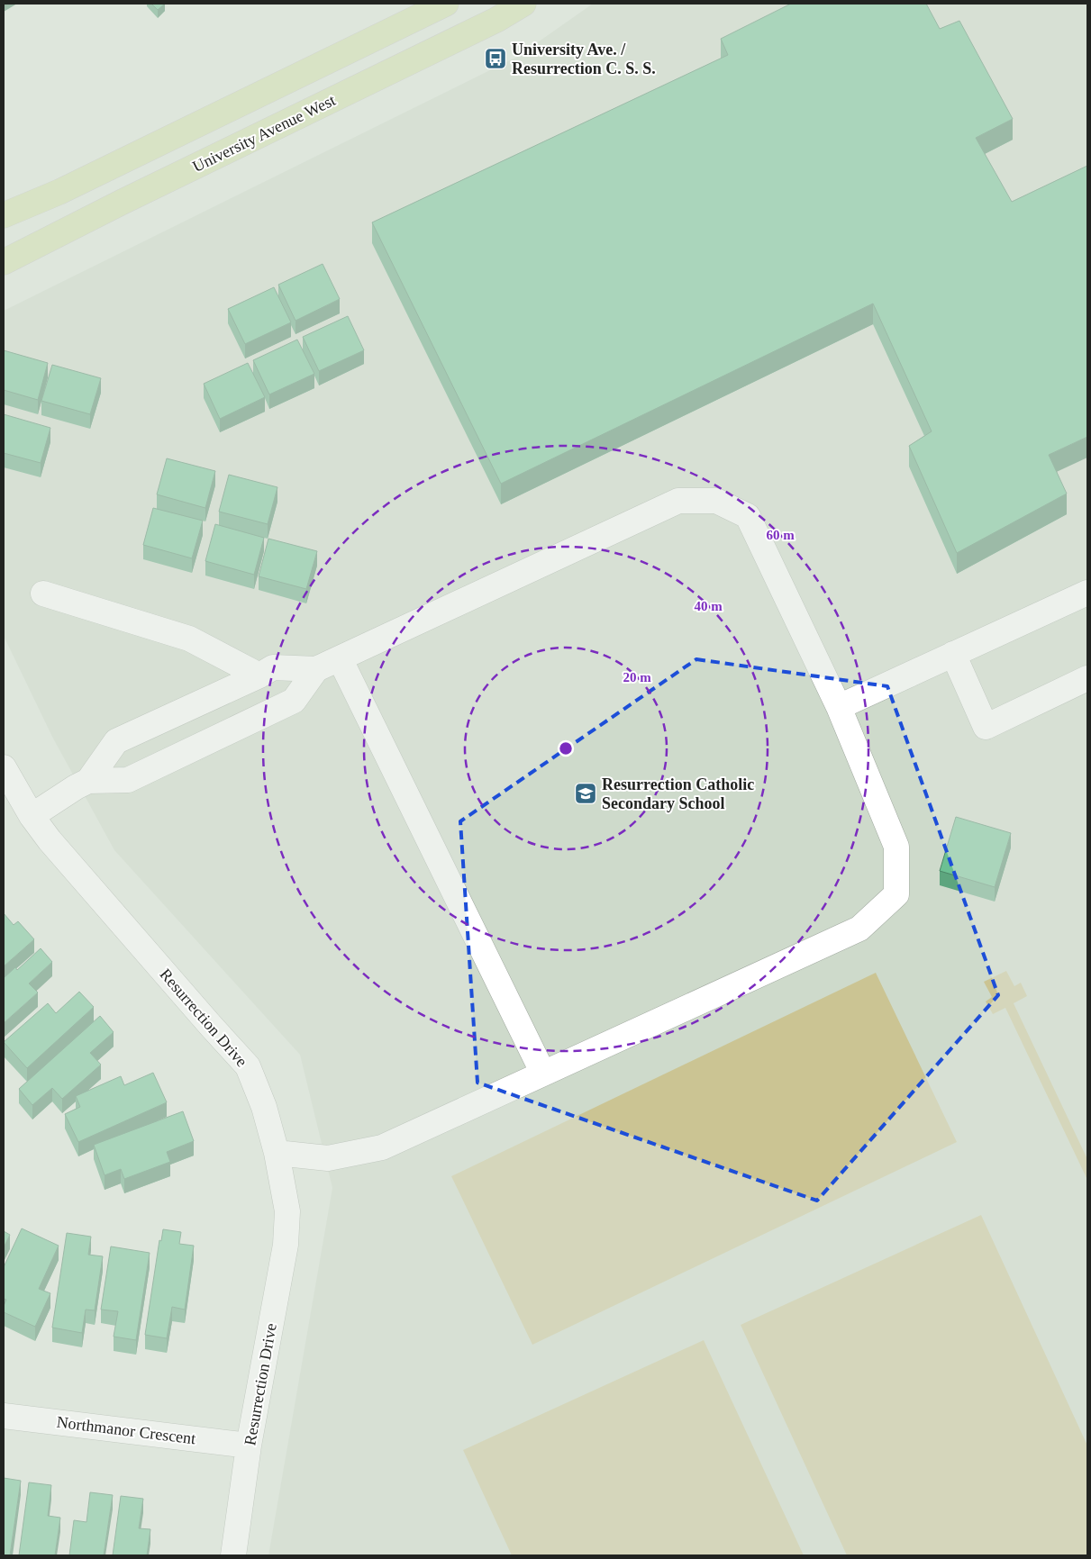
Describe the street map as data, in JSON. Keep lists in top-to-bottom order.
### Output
{
  "streets": {
    "main road": ["University Avenue West"],
    "street": ["Resurrection Drive", "Northmanor Crescent"]
  },
  "crossings": [
    ["Resurrection Drive", "Northmanor Crescent"]
  ],
  "places": {
    "bus stop": ["University Ave. / Resurrection C. S. S."],
    "school or university": ["Resurrection Catholic Secondary School"]
  },
  "rings": ["60 m", "40 m", "20 m"]
}
